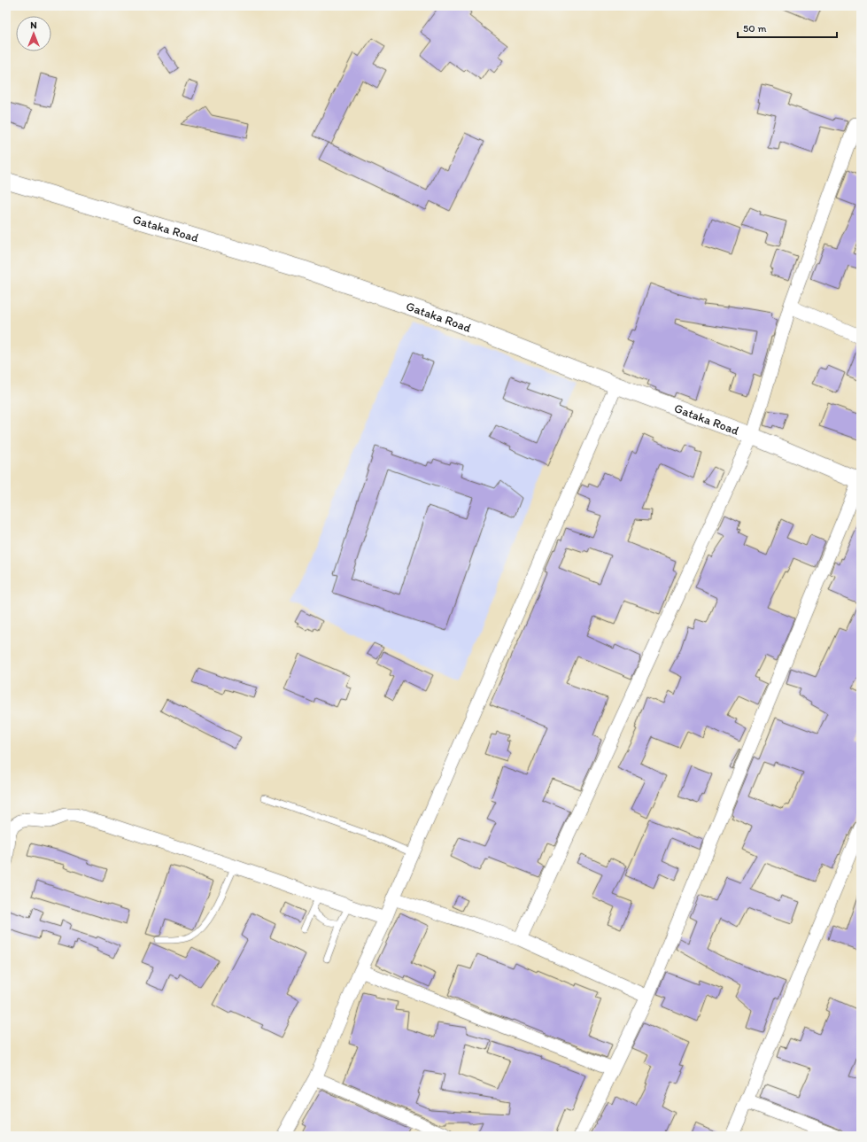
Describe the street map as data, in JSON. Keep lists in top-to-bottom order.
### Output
{
  "streets": {
    "street": ["Gataka Road"]
  },
  "scale_bar": "50 m",
  "north": "top"
}
